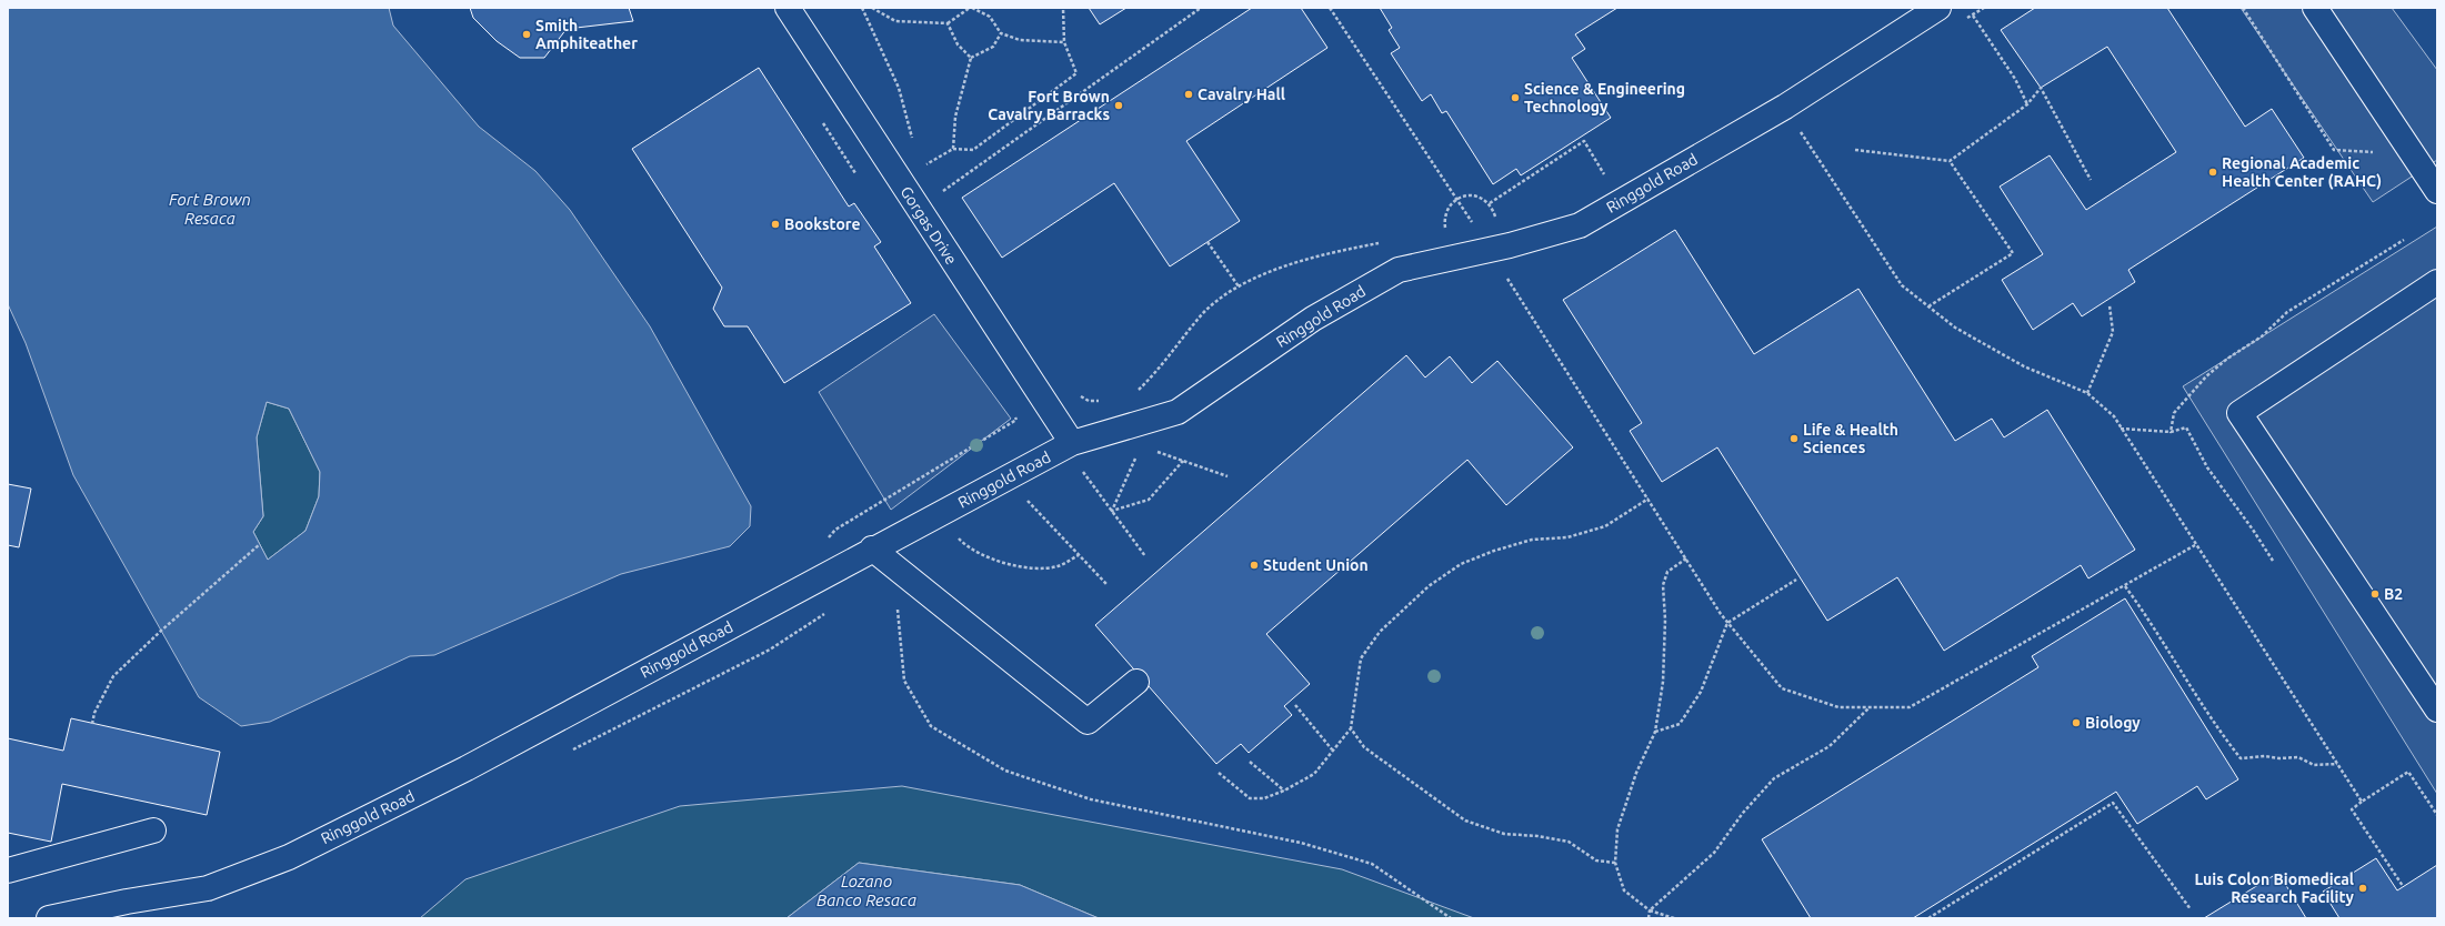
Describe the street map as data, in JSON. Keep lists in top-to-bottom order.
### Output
{
  "streets": {
    "street": ["Ringgold Road", "Gorgas Drive"]
  },
  "crossings": [
    ["Ringgold Road", "Gorgas Drive"]
  ],
  "water": ["Fort Brown Resaca", "Lozano Banco Resaca"],
  "places": [
    "Smith Amphiteather",
    "Cavalry Hall",
    "Science & Engineering Technology",
    "Fort Brown Cavalry Barracks",
    "Regional Academic Health Center (RAHC)",
    "Bookstore",
    "Life & Health Sciences",
    "Student Union",
    "B2",
    "Biology",
    "Luis Colon Biomedical Research Facility"
  ]
}
